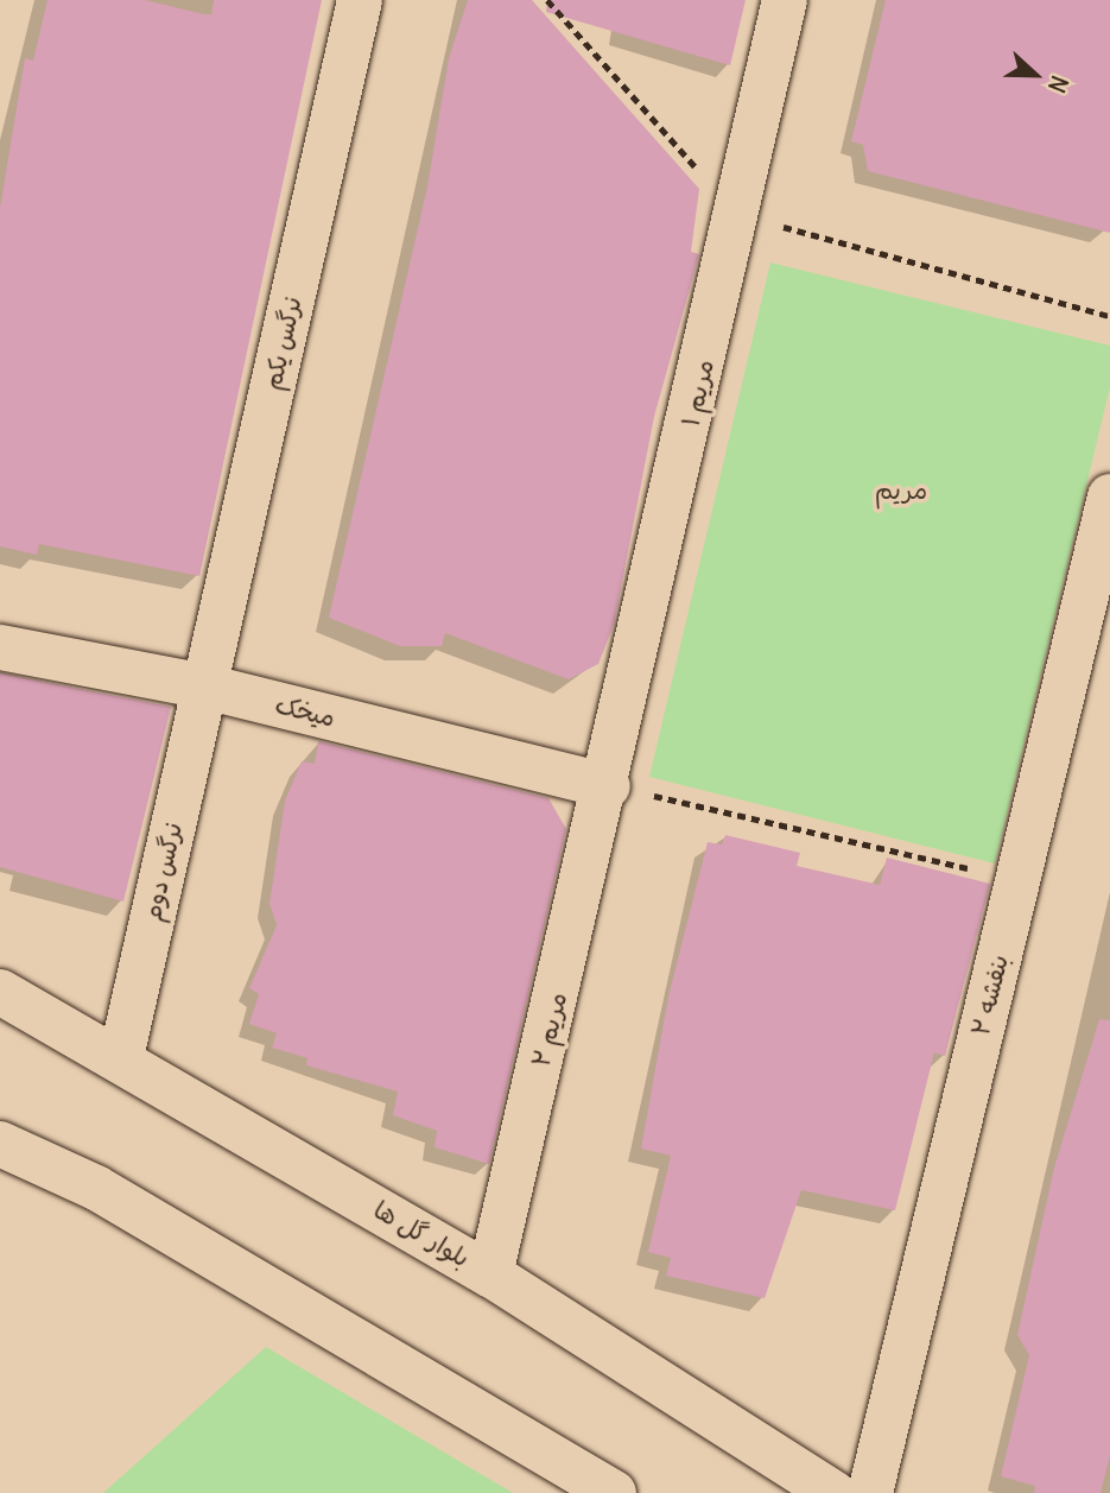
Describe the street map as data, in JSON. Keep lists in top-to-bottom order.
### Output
{
  "streets": {
    "street": [
      "نرگس یکم",
      "مریم ۱",
      "میخک",
      "نرگس دوم",
      "بنفشه ۲",
      "مریم ۲",
      "بلوار گل ها"
    ]
  },
  "crossings": [
    ["نرگس یکم", "میخک"],
    ["نرگس یکم", "نرگس دوم"],
    ["مریم ۱", "میخک"],
    ["مریم ۱", "مریم ۲"],
    ["میخک", "نرگس دوم"],
    ["میخک", "مریم ۲"],
    ["نرگس دوم", "بلوار گل ها"],
    ["مریم ۲", "بلوار گل ها"]
  ],
  "parks": ["مریم"],
  "north": "right"
}
